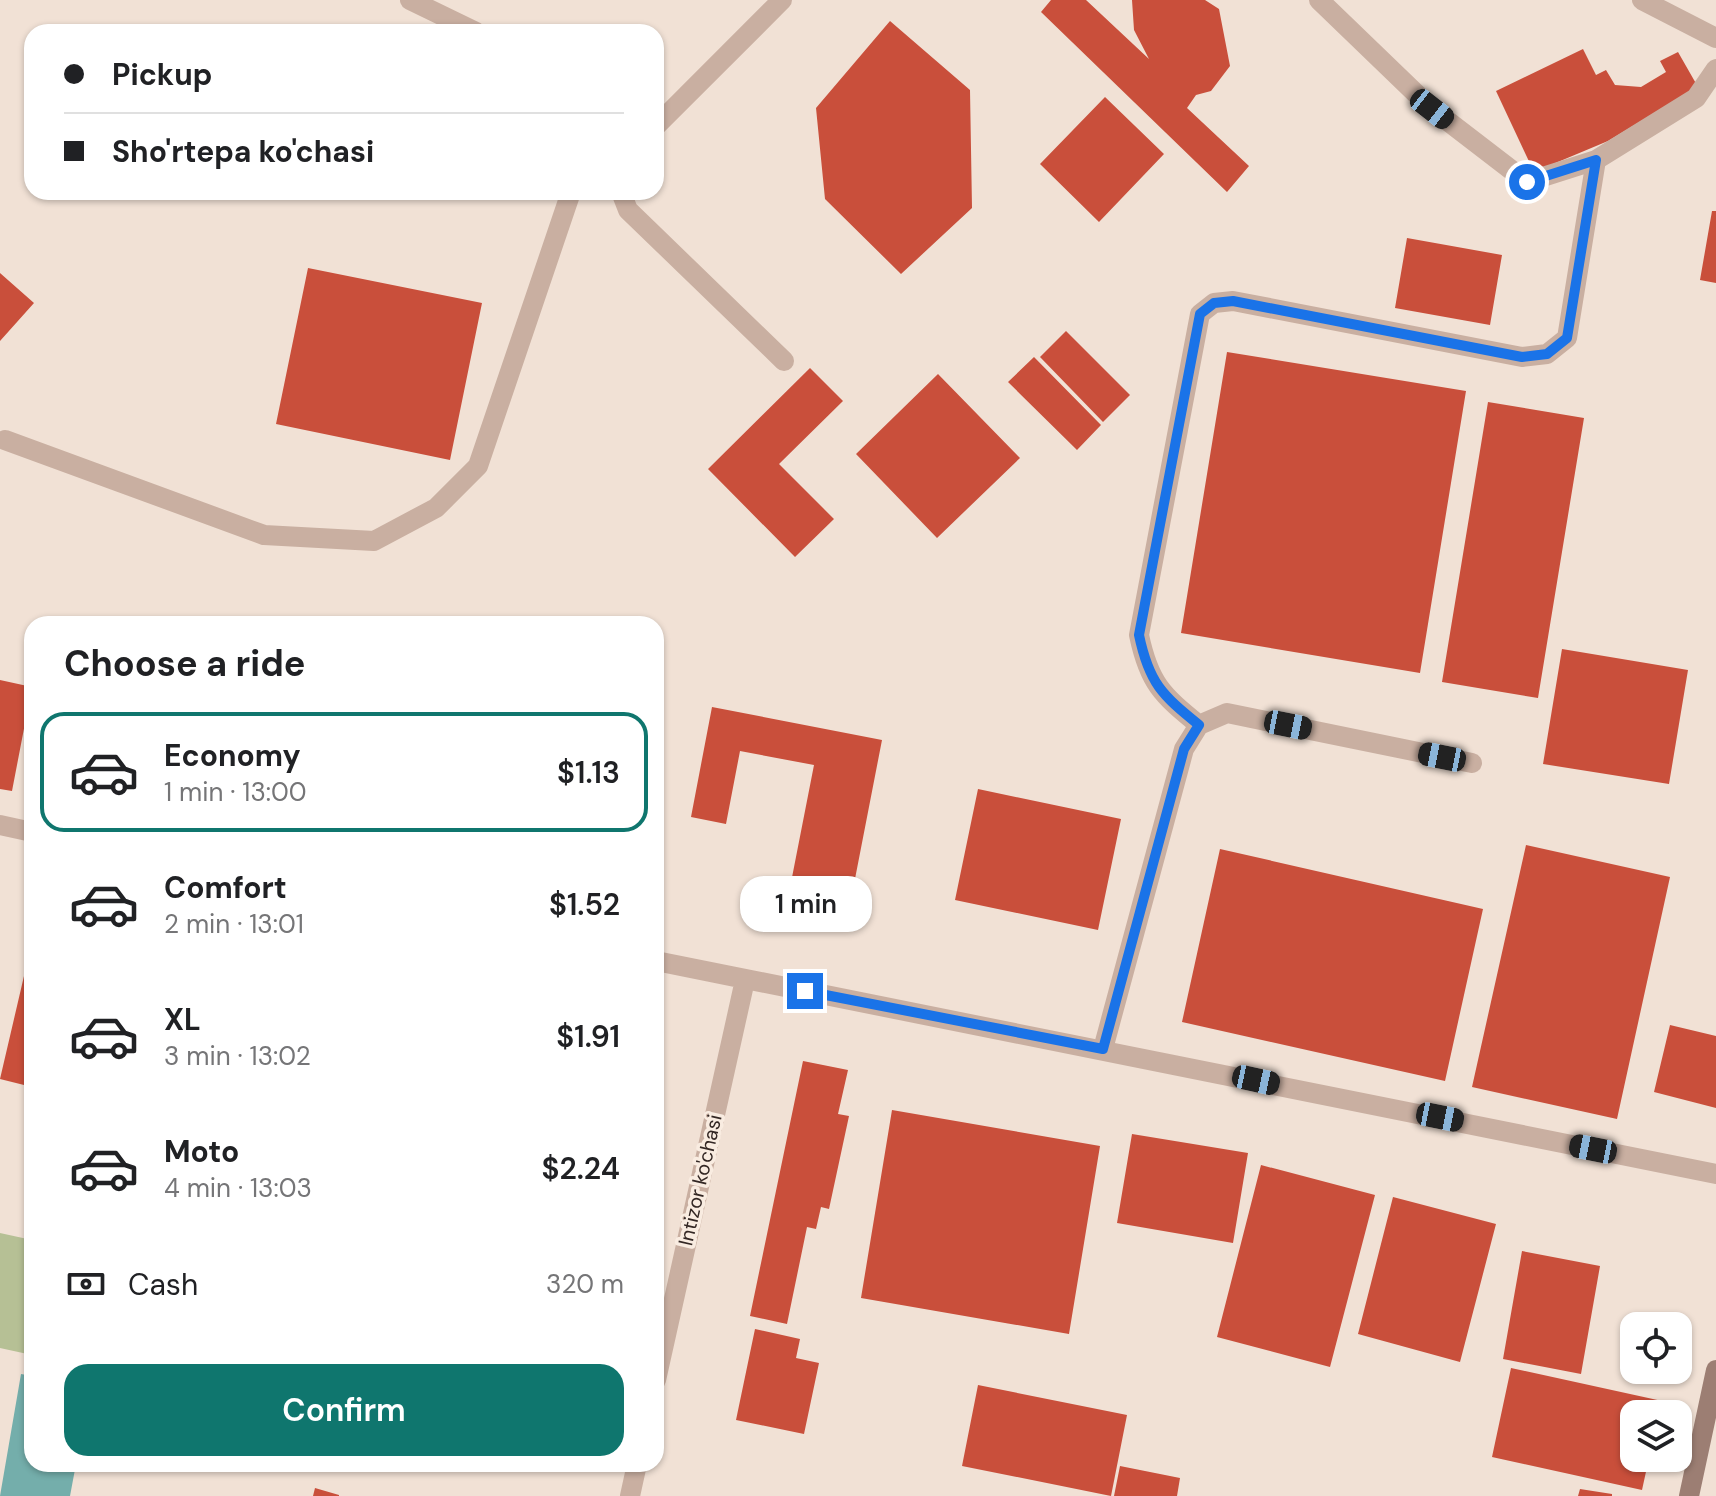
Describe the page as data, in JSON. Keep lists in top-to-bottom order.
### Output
{
  "streets": {
    "street": ["Intizor ko'chasi"]
  },
  "page": {
    "banner": ["Pickup", "Sho'rtepa ko'chasi"],
    "heading": "Choose a ride",
    "list": [
      {
        "name": "Economy",
        "note": "1 min · 13:00",
        "value": "$1.13"
      },
      {
        "name": "Comfort",
        "note": "2 min · 13:01",
        "value": "$1.52"
      },
      {
        "name": "XL",
        "note": "3 min · 13:02",
        "value": "$1.91"
      },
      {
        "name": "Moto",
        "note": "4 min · 13:03",
        "value": "$2.24"
      }
    ],
    "bubble": "1 min",
    "pay": ["Cash", "320 m"],
    "buttons": "Confirm"
  }
}
